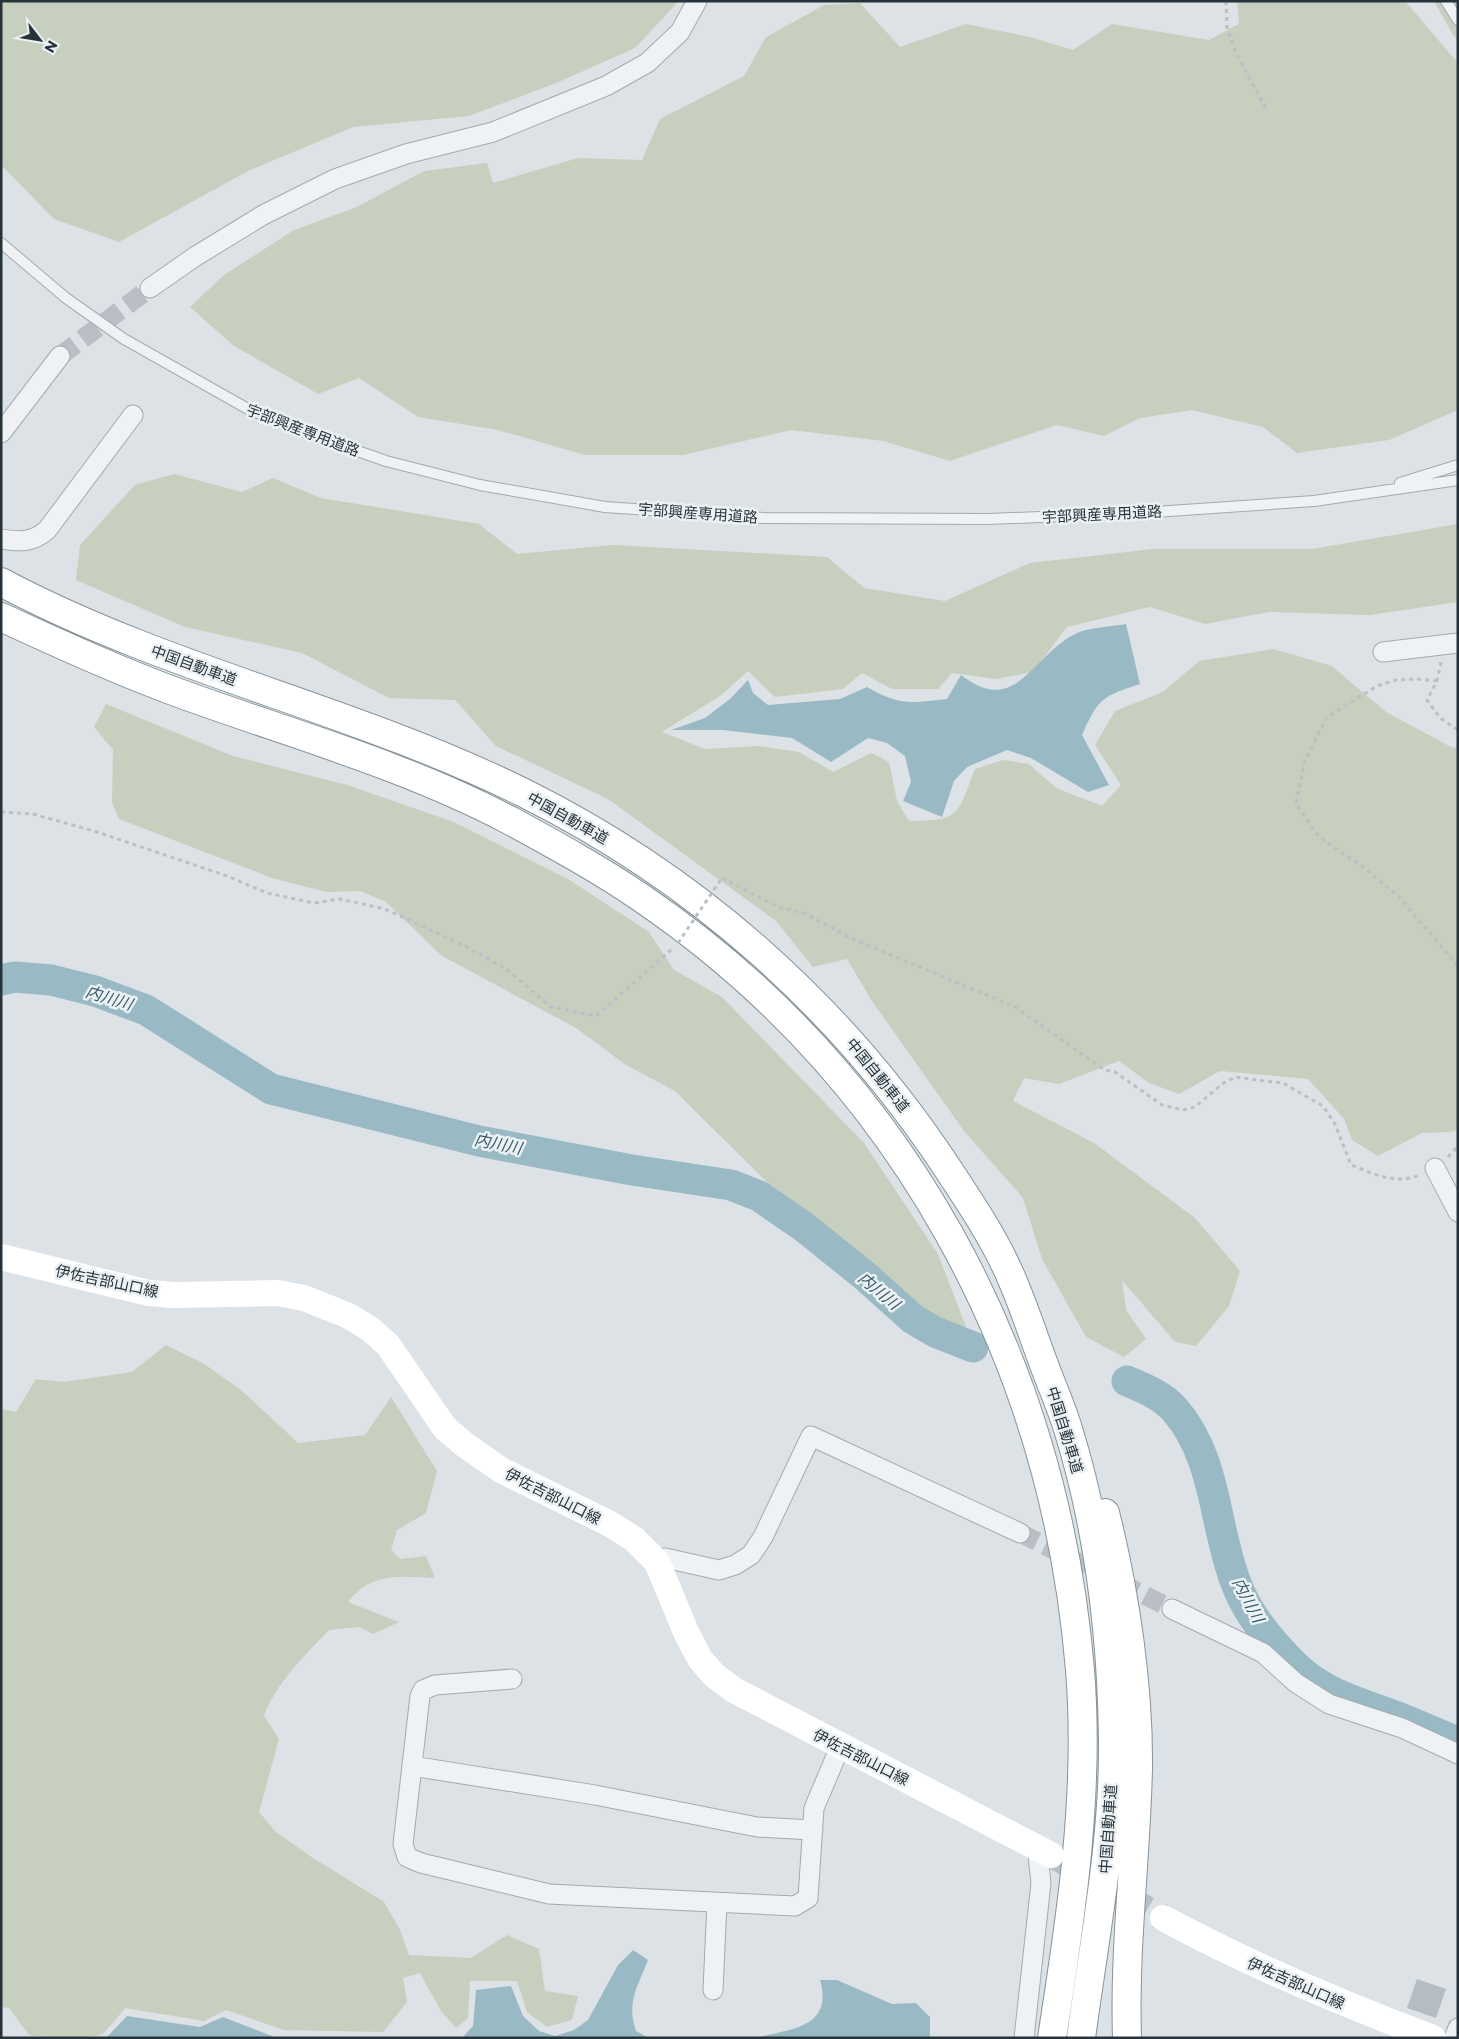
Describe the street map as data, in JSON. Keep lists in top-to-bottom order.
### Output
{
  "streets": {
    "highway": ["中国自動車道"],
    "main road": ["伊佐吉部山口線"],
    "lane": ["宇部興産専用道路"]
  },
  "water": ["内川川"],
  "north": "bottom right"
}
